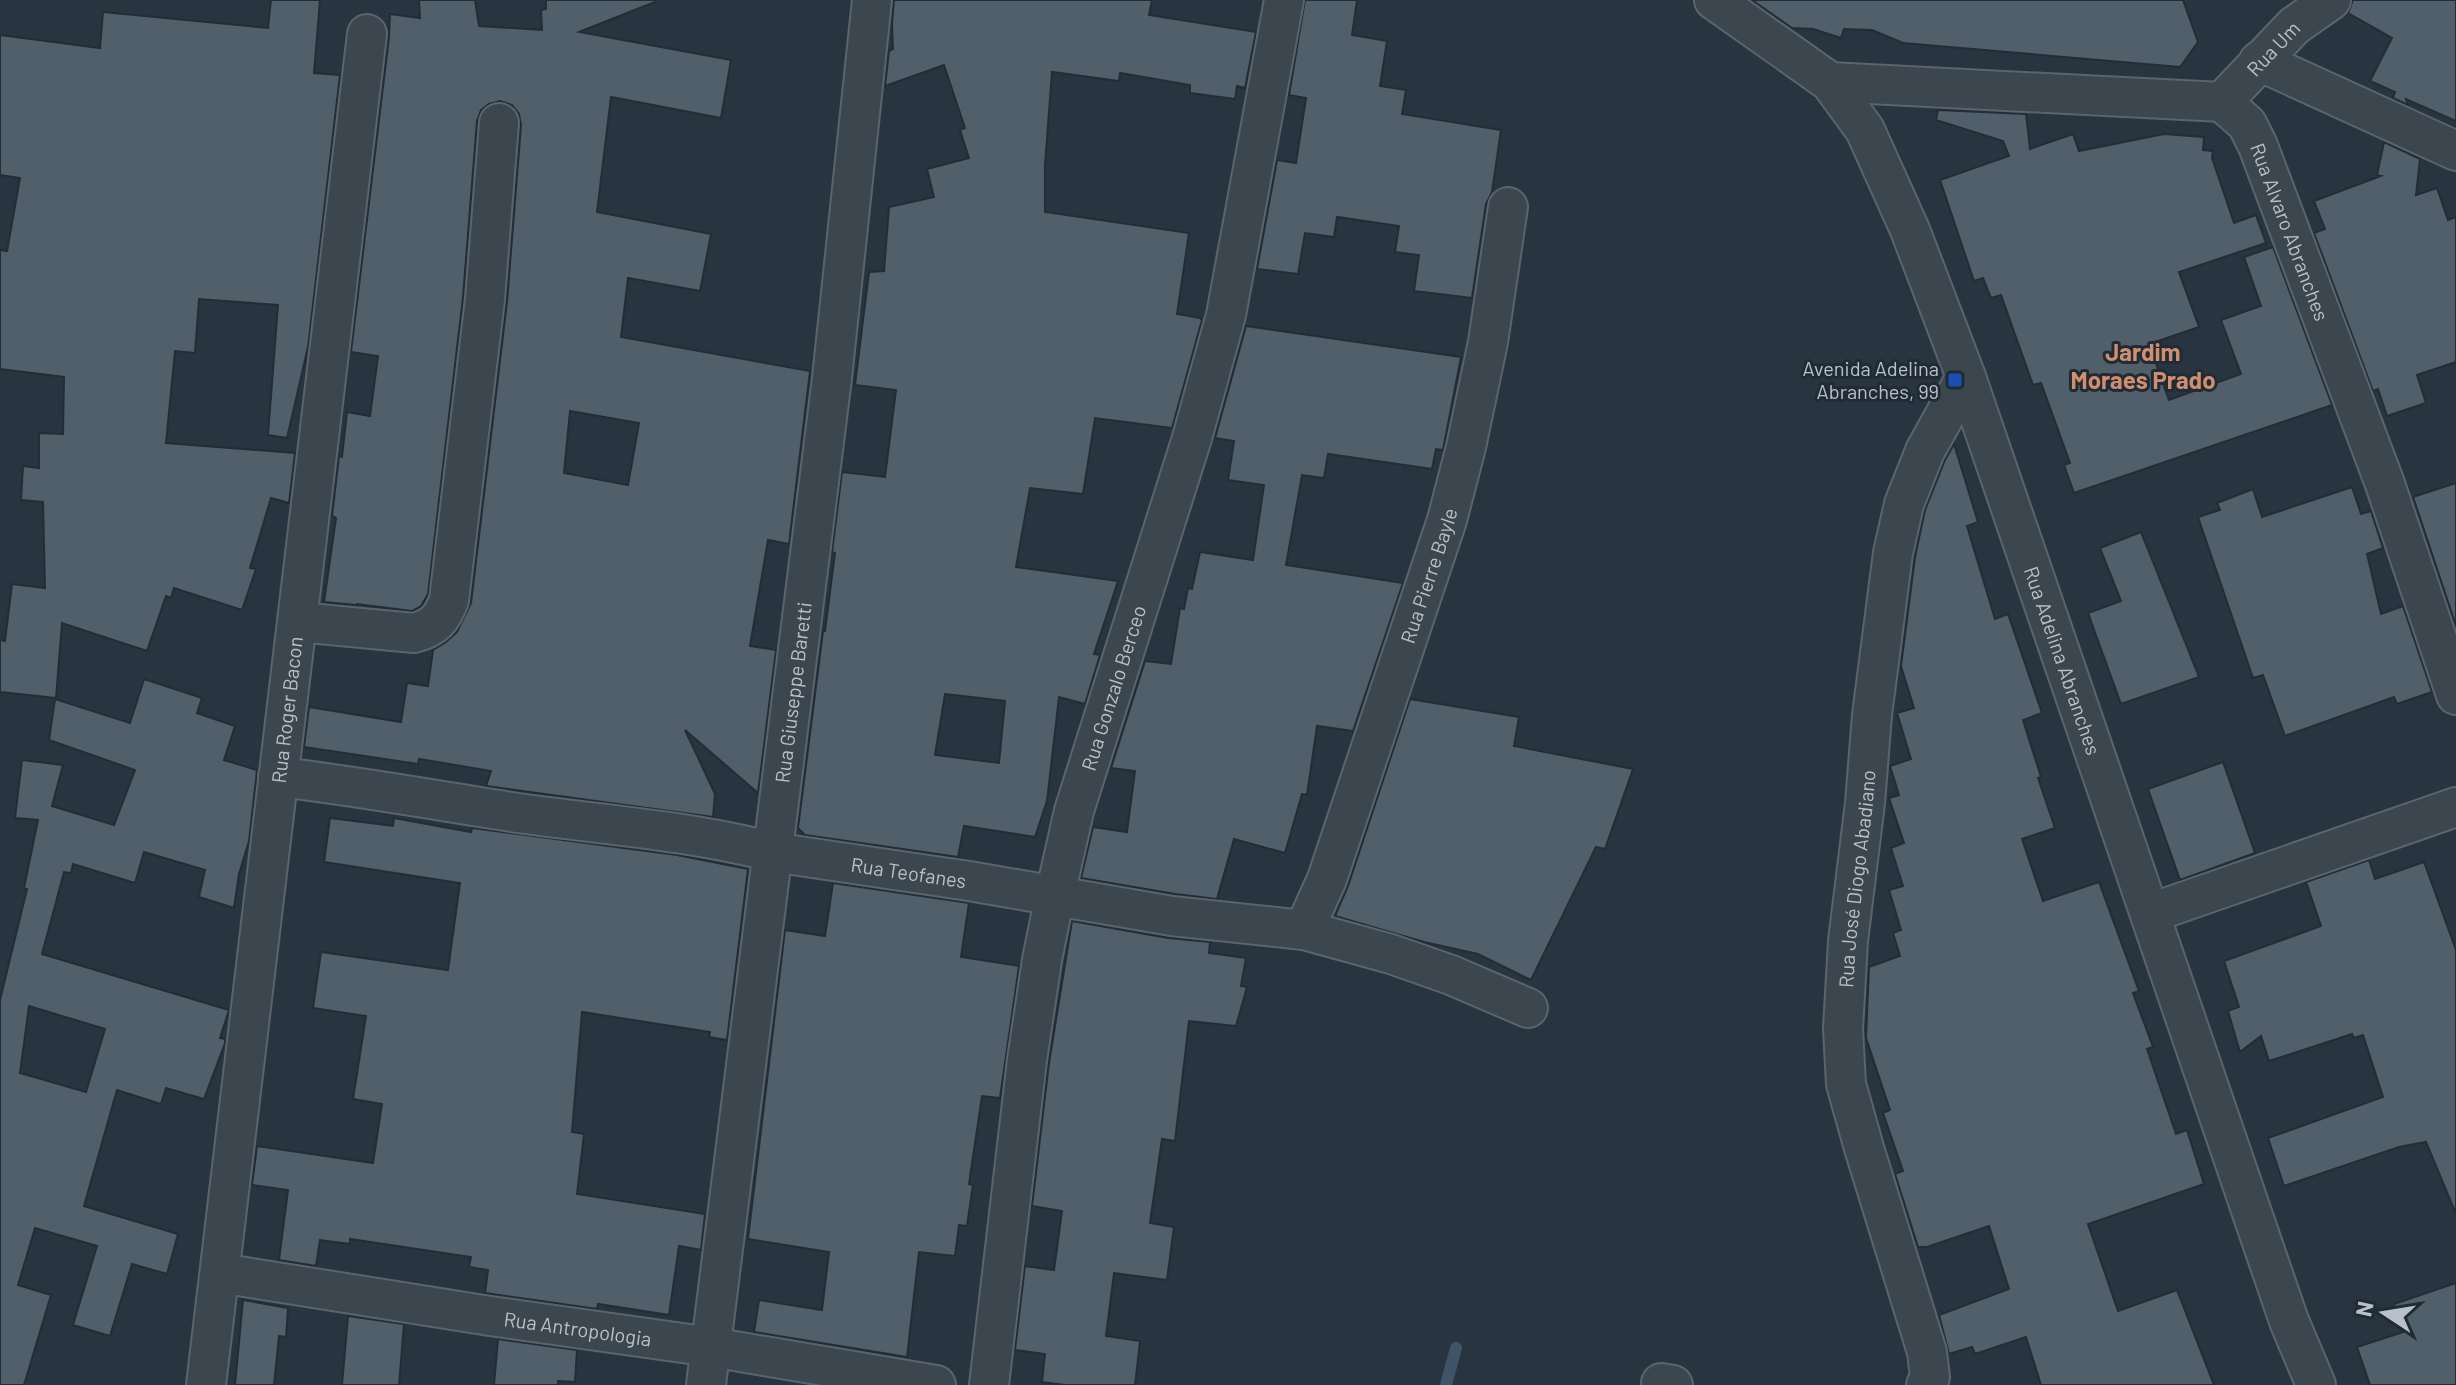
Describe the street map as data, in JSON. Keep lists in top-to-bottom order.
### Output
{
  "streets": {
    "street": [
      "Rua Um",
      "Rua Alvaro Abranches",
      "Rua Pierre Bayle",
      "Rua Adelina Abranches",
      "Rua Gonzalo Berceo",
      "Rua Giuseppe Baretti",
      "Rua Roger Bacon",
      "Rua Teofanes",
      "Rua José Diogo Abadiano",
      "Rua Antropologia"
    ]
  },
  "crossings": [
    ["Rua Um", "Rua Alvaro Abranches"],
    ["Rua Pierre Bayle", "Rua Teofanes"],
    ["Rua Adelina Abranches", "Rua José Diogo Abadiano"],
    ["Rua Gonzalo Berceo", "Rua Teofanes"],
    ["Rua Giuseppe Baretti", "Rua Teofanes"],
    ["Rua Giuseppe Baretti", "Rua Antropologia"],
    ["Rua Roger Bacon", "Rua Teofanes"],
    ["Rua Roger Bacon", "Rua Antropologia"]
  ],
  "districts": ["Jardim Moraes Prado"],
  "places": {
    "transit": ["Avenida Adelina Abranches, 99"]
  },
  "north": "left"
}
